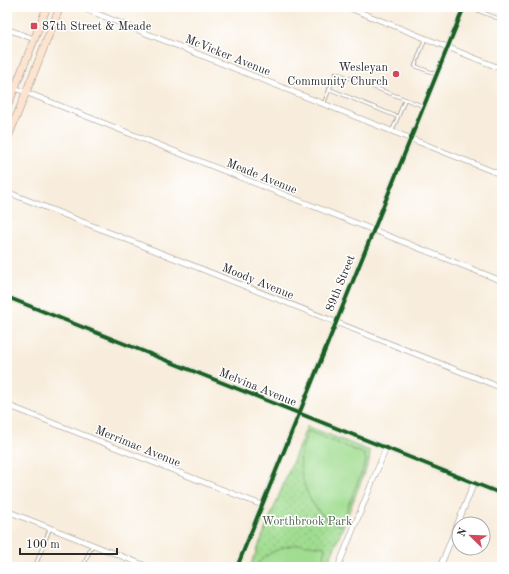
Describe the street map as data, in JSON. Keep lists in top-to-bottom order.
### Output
{
  "streets": {
    "street": [
      "McVicker Avenue",
      "Meade Avenue",
      "Moody Avenue",
      "89th Street",
      "Melvina Avenue",
      "Merrimac Avenue"
    ]
  },
  "crossings": [
    ["McVicker Avenue", "89th Street"],
    ["Meade Avenue", "89th Street"],
    ["Moody Avenue", "89th Street"],
    ["89th Street", "Melvina Avenue"],
    ["89th Street", "Merrimac Avenue"]
  ],
  "parks": ["Worthbrook Park"],
  "places": {
    "transit": ["87th Street & Meade"],
    "other": ["Wesleyan Community Church"]
  },
  "scale_bar": "100 m",
  "north": "top left"
}
